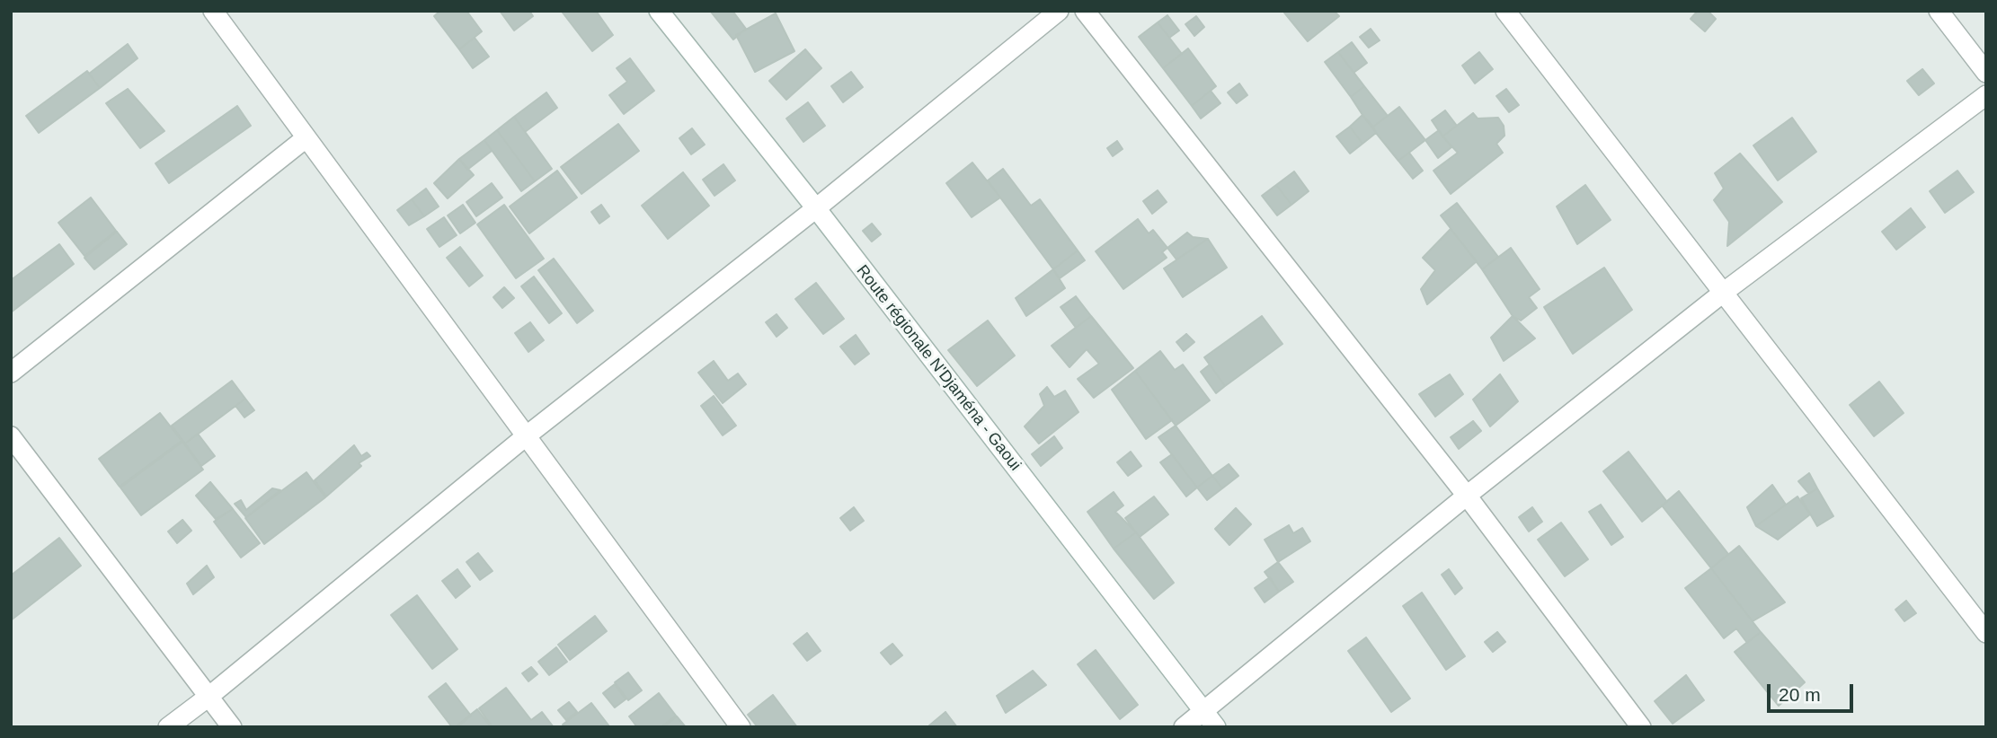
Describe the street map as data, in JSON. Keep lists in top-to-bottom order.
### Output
{
  "streets": {
    "street": ["Route régionale N'Djaména - Gaoui"]
  },
  "scale_bar": "20 m"
}
